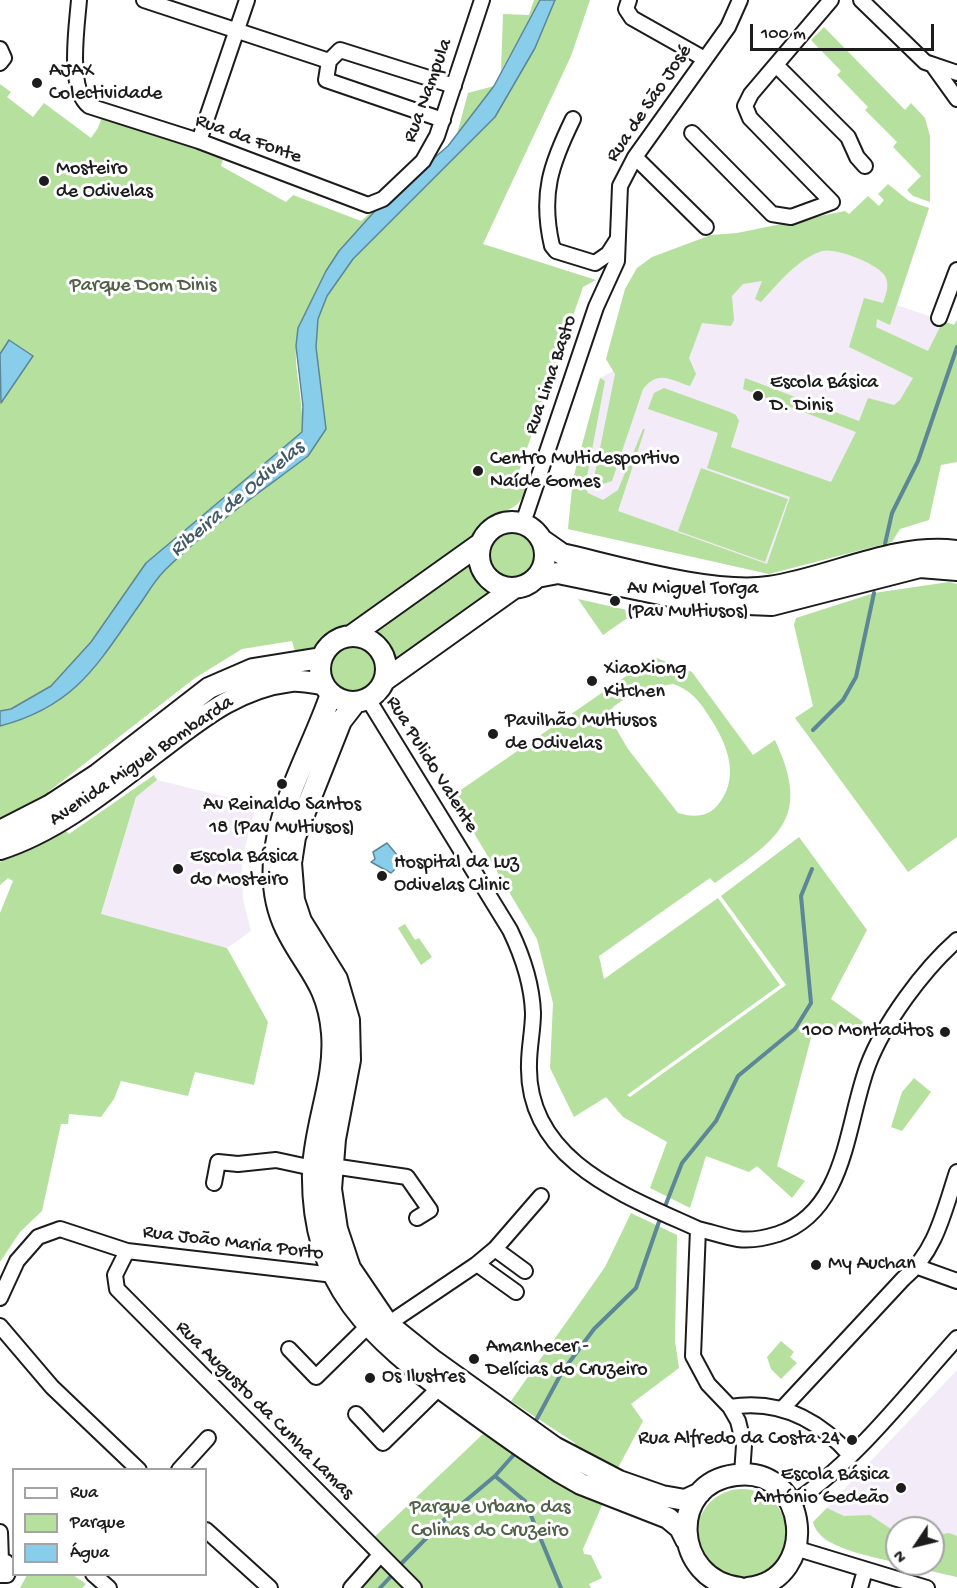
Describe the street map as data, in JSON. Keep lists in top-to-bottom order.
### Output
{
  "streets": {
    "main road": ["Avenida Miguel Bombarda"],
    "street": [
      "Rua Nampula",
      "Rua de São José",
      "Rua da Fonte",
      "Rua Lima Basto",
      "Rua Pulido Valente",
      "Rua João Maria Porto",
      "Rua Augusto da Cunha Lamas"
    ]
  },
  "crossings": [
    ["Rua Nampula", "Rua da Fonte"],
    ["Rua de São José", "Rua Lima Basto"],
    ["Avenida Miguel Bombarda", "Rua Pulido Valente"],
    ["Rua João Maria Porto", "Rua Augusto da Cunha Lamas"]
  ],
  "water": ["Ribeira de Odivelas"],
  "parks": ["Parque Dom Dinis", "Parque Urbano das Colinas do Cruzeiro"],
  "places": [
    "AJAX Colectividade",
    "Mosteiro de Odivelas",
    "Escola Básica D. Dinis",
    "Centro Multidesportivo Naíde Gomes",
    "Av Miguel Torga (Pav Multiusos)",
    "Xiaoxiong Kitchen",
    "Pavilhão Multiusos de Odivelas",
    "Av Reinaldo Santos 18 (Pav Multiusos)",
    "Escola Básica do Mosteiro",
    "Hospital da Luz Odivelas Clinic",
    "100 Montaditos",
    "My Auchan",
    "Amanhecer - Delícias do Cruzeiro",
    "Os Ilustres",
    "Rua Alfredo da Costa 24",
    "Escola Básica António Gedeão"
  ],
  "legend": ["Rua", "Parque", "Água"],
  "scale_bar": "100 m",
  "north": "bottom left"
}
